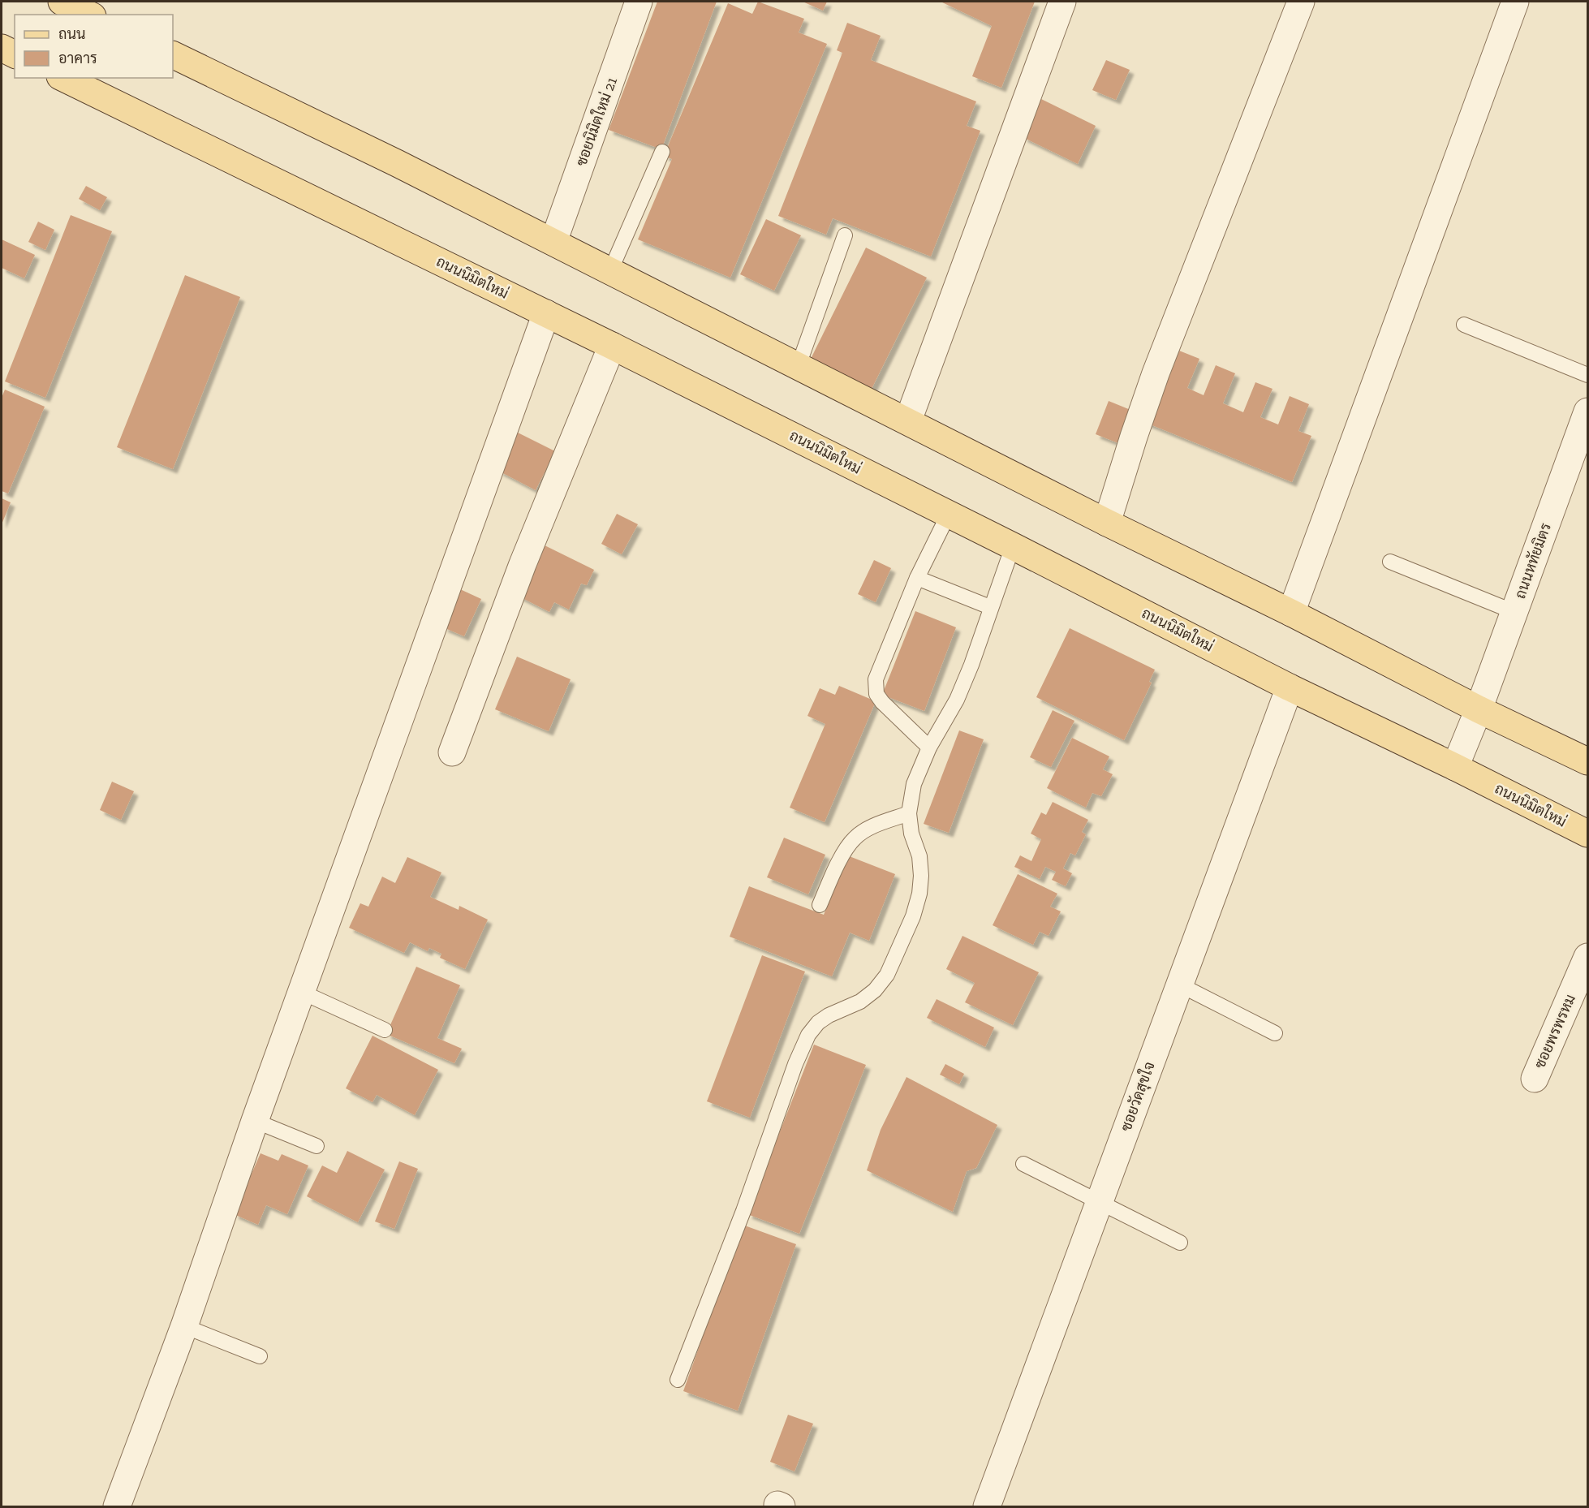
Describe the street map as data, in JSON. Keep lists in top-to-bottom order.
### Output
{
  "streets": {
    "main road": ["ถนนนิมิตใหม่"],
    "street": [
      "ซอยนิมิตใหม่ 21",
      "ถนนหทัยมิตร",
      "ซอยพรพรหม",
      "ซอยวัดสุขใจ"
    ]
  },
  "crossings": [
    ["ถนนนิมิตใหม่", "ถนนหทัยมิตร"],
    ["ถนนนิมิตใหม่", "ซอยวัดสุขใจ"]
  ],
  "legend": ["ถนน", "อาคาร"]
}
